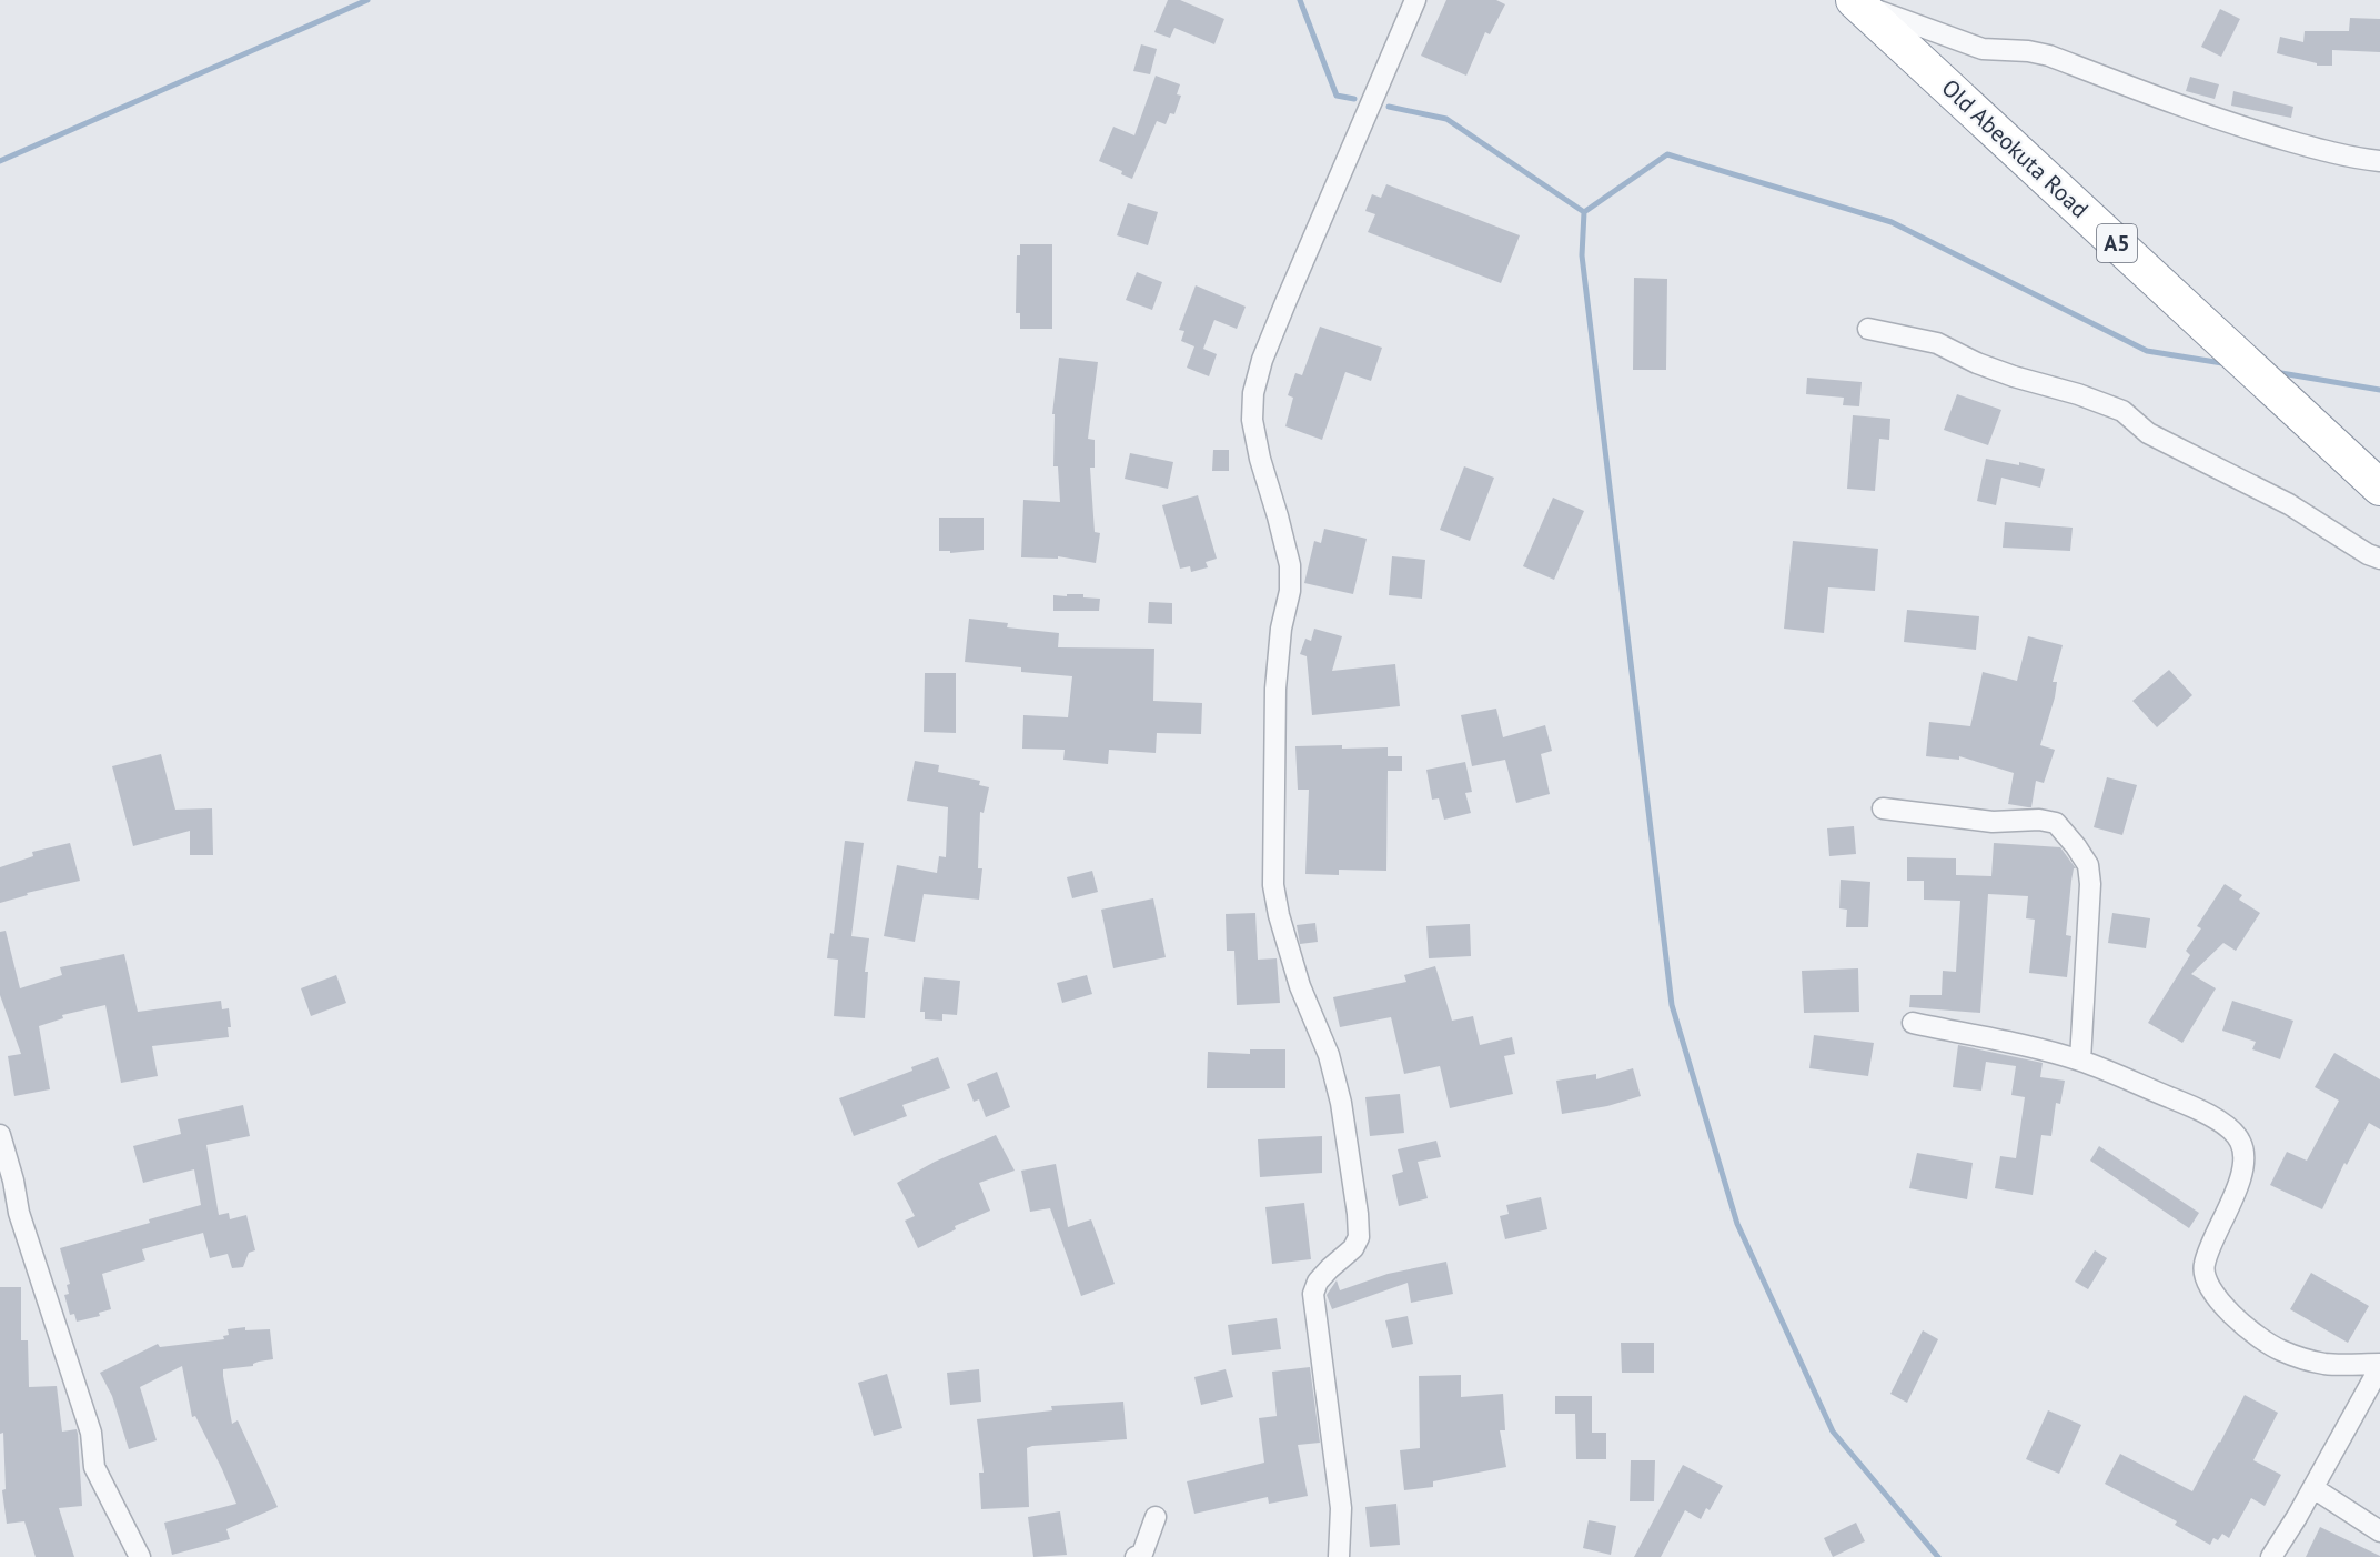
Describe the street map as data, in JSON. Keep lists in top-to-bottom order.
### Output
{
  "streets": {
    "highway": ["Old Abeokuta Road", "A5"]
  }
}
